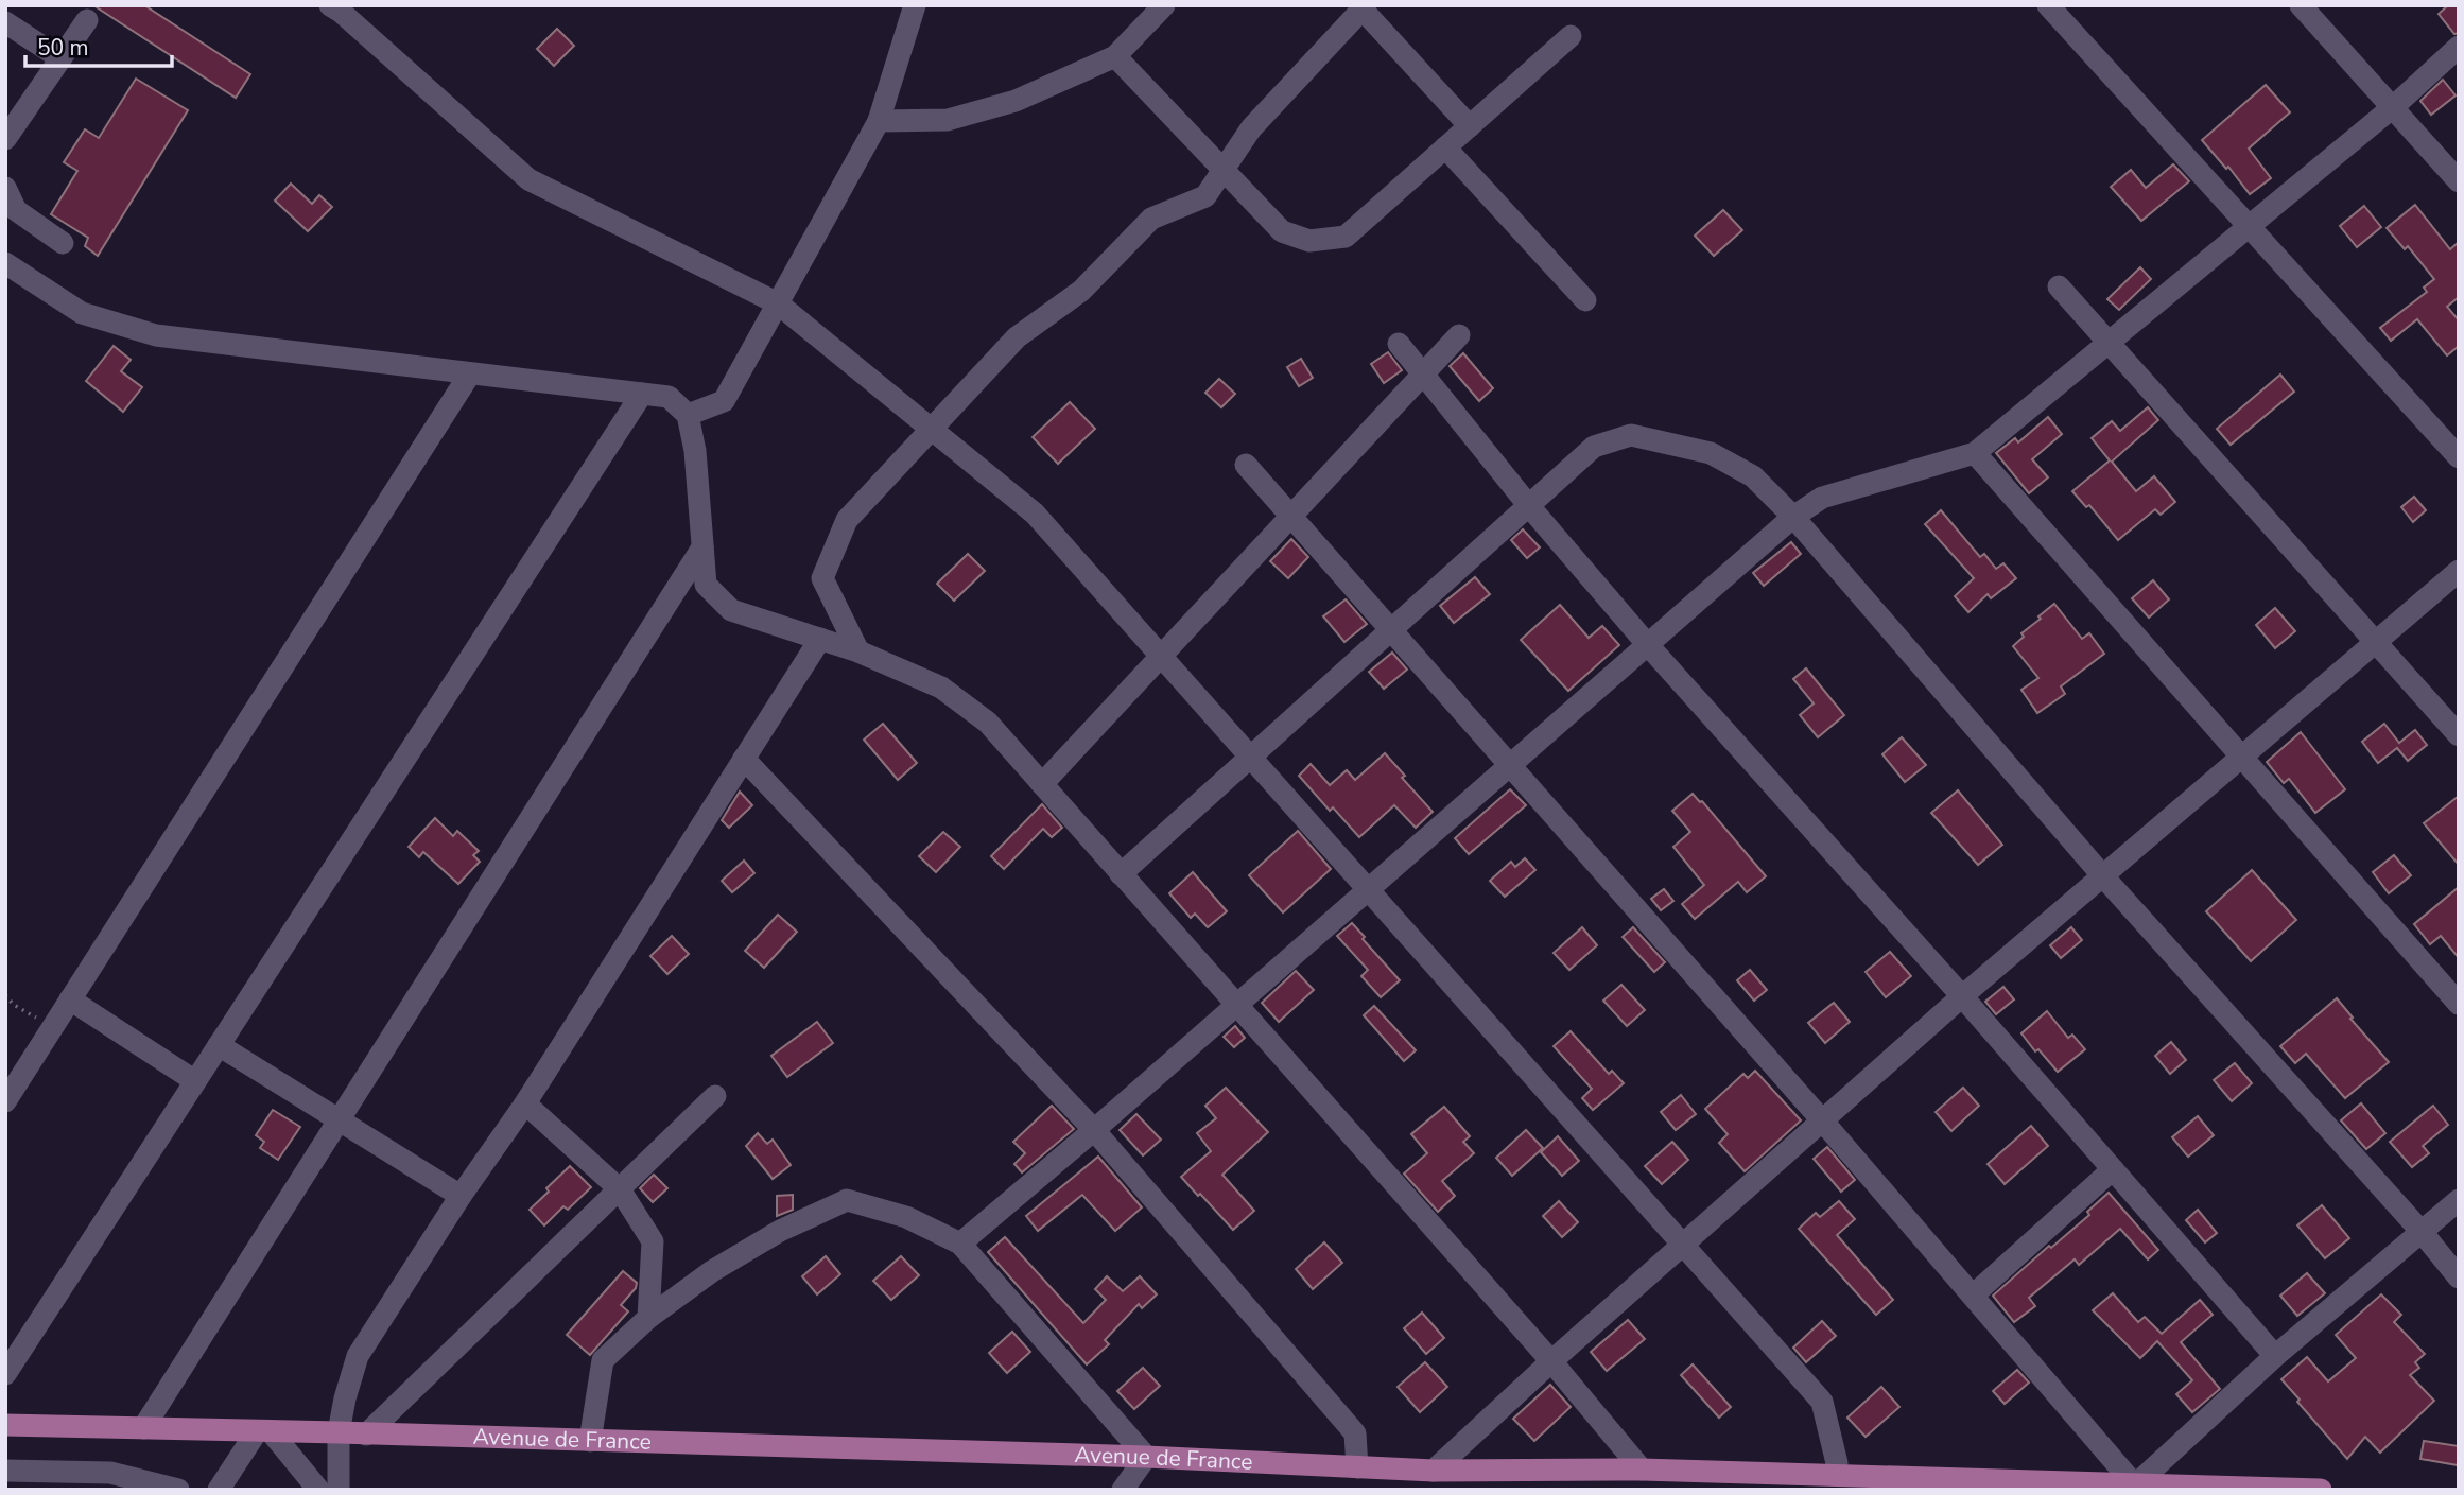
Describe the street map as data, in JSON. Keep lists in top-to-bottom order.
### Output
{
  "streets": {
    "main road": ["Avenue de France"]
  },
  "scale_bar": "50 m"
}
